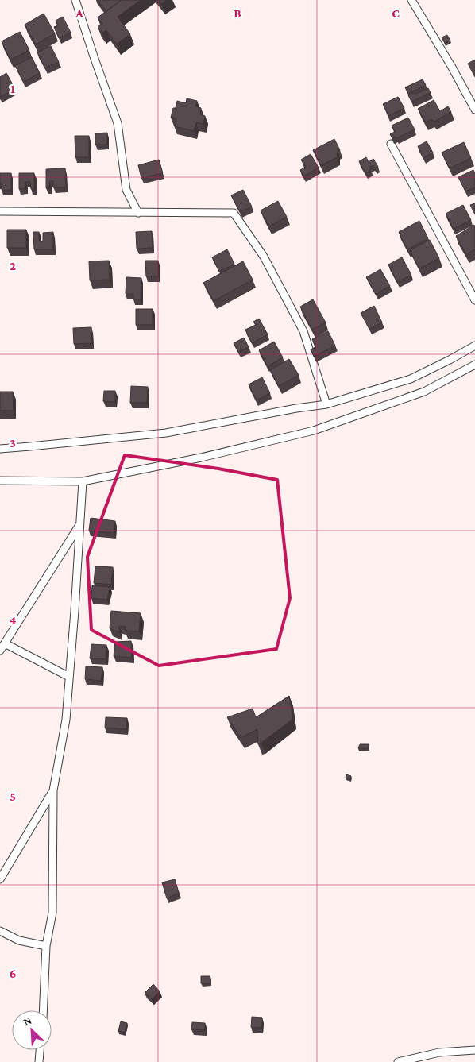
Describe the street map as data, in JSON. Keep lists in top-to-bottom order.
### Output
{
  "north": "top left",
  "grid": {
    "columns": ["A", "B", "C"],
    "rows": [
      "1",
      "2",
      "3",
      "4",
      "5",
      "6"
    ]
  }
}
